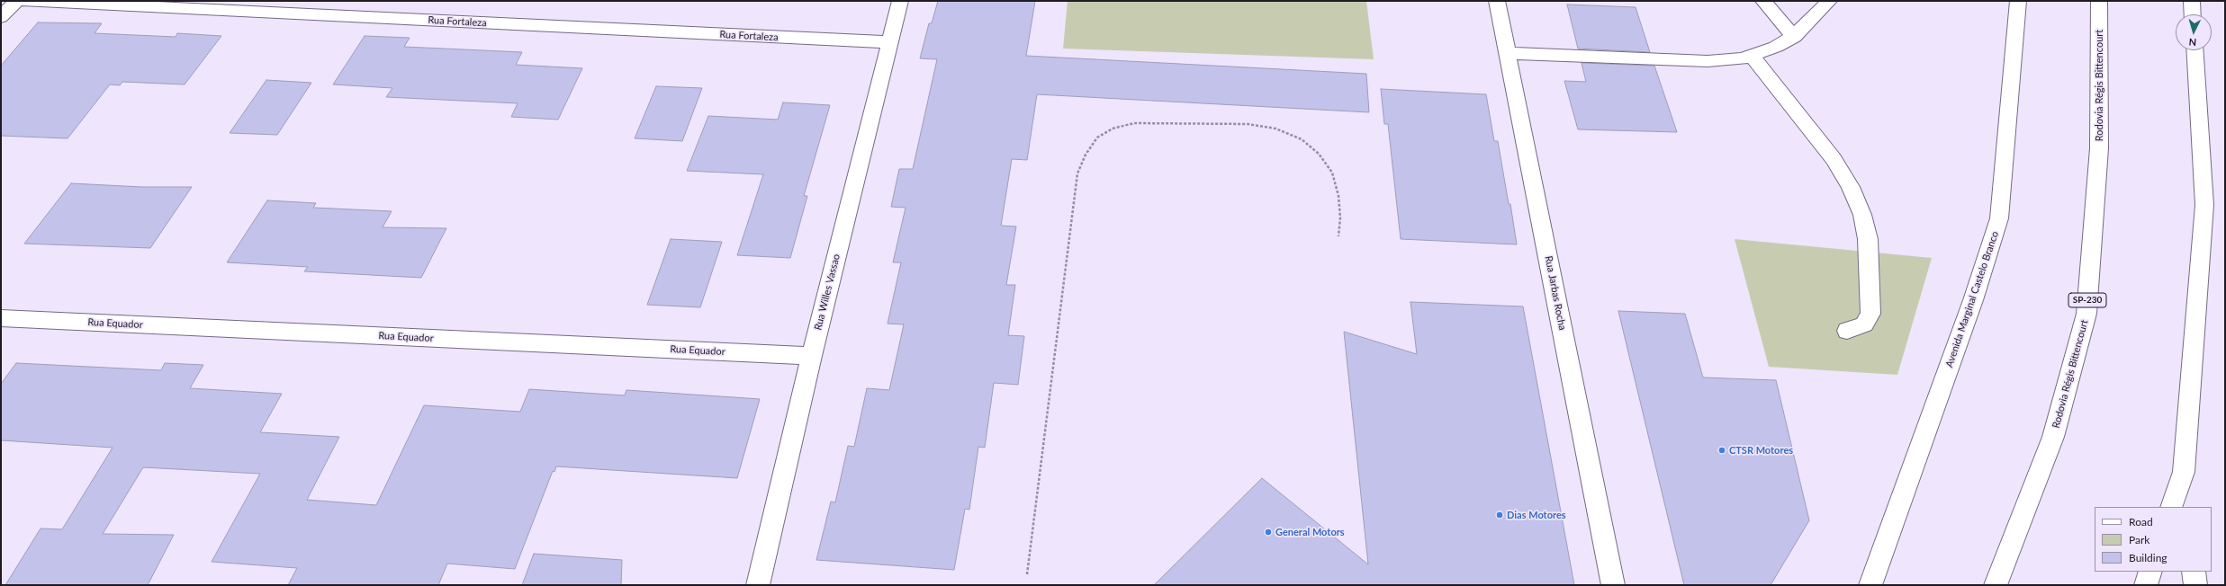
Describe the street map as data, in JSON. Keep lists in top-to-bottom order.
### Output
{
  "streets": {
    "main road": [
      "Rua Fortaleza",
      "Rodovia Régis Bittencourt",
      "Rua Willes Vassao",
      "Rua Jarbas Rocha",
      "Avenida Marginal Castelo Branco",
      "SP-230",
      "Rua Equador"
    ]
  },
  "crossings": [
    ["Rua Fortaleza", "Rua Willes Vassao"],
    ["Rua Willes Vassao", "Rua Equador"]
  ],
  "places": ["CTSR Motores", "Dias Motores", "General Motors"],
  "legend": ["Road", "Park", "Building"],
  "north": "bottom"
}
